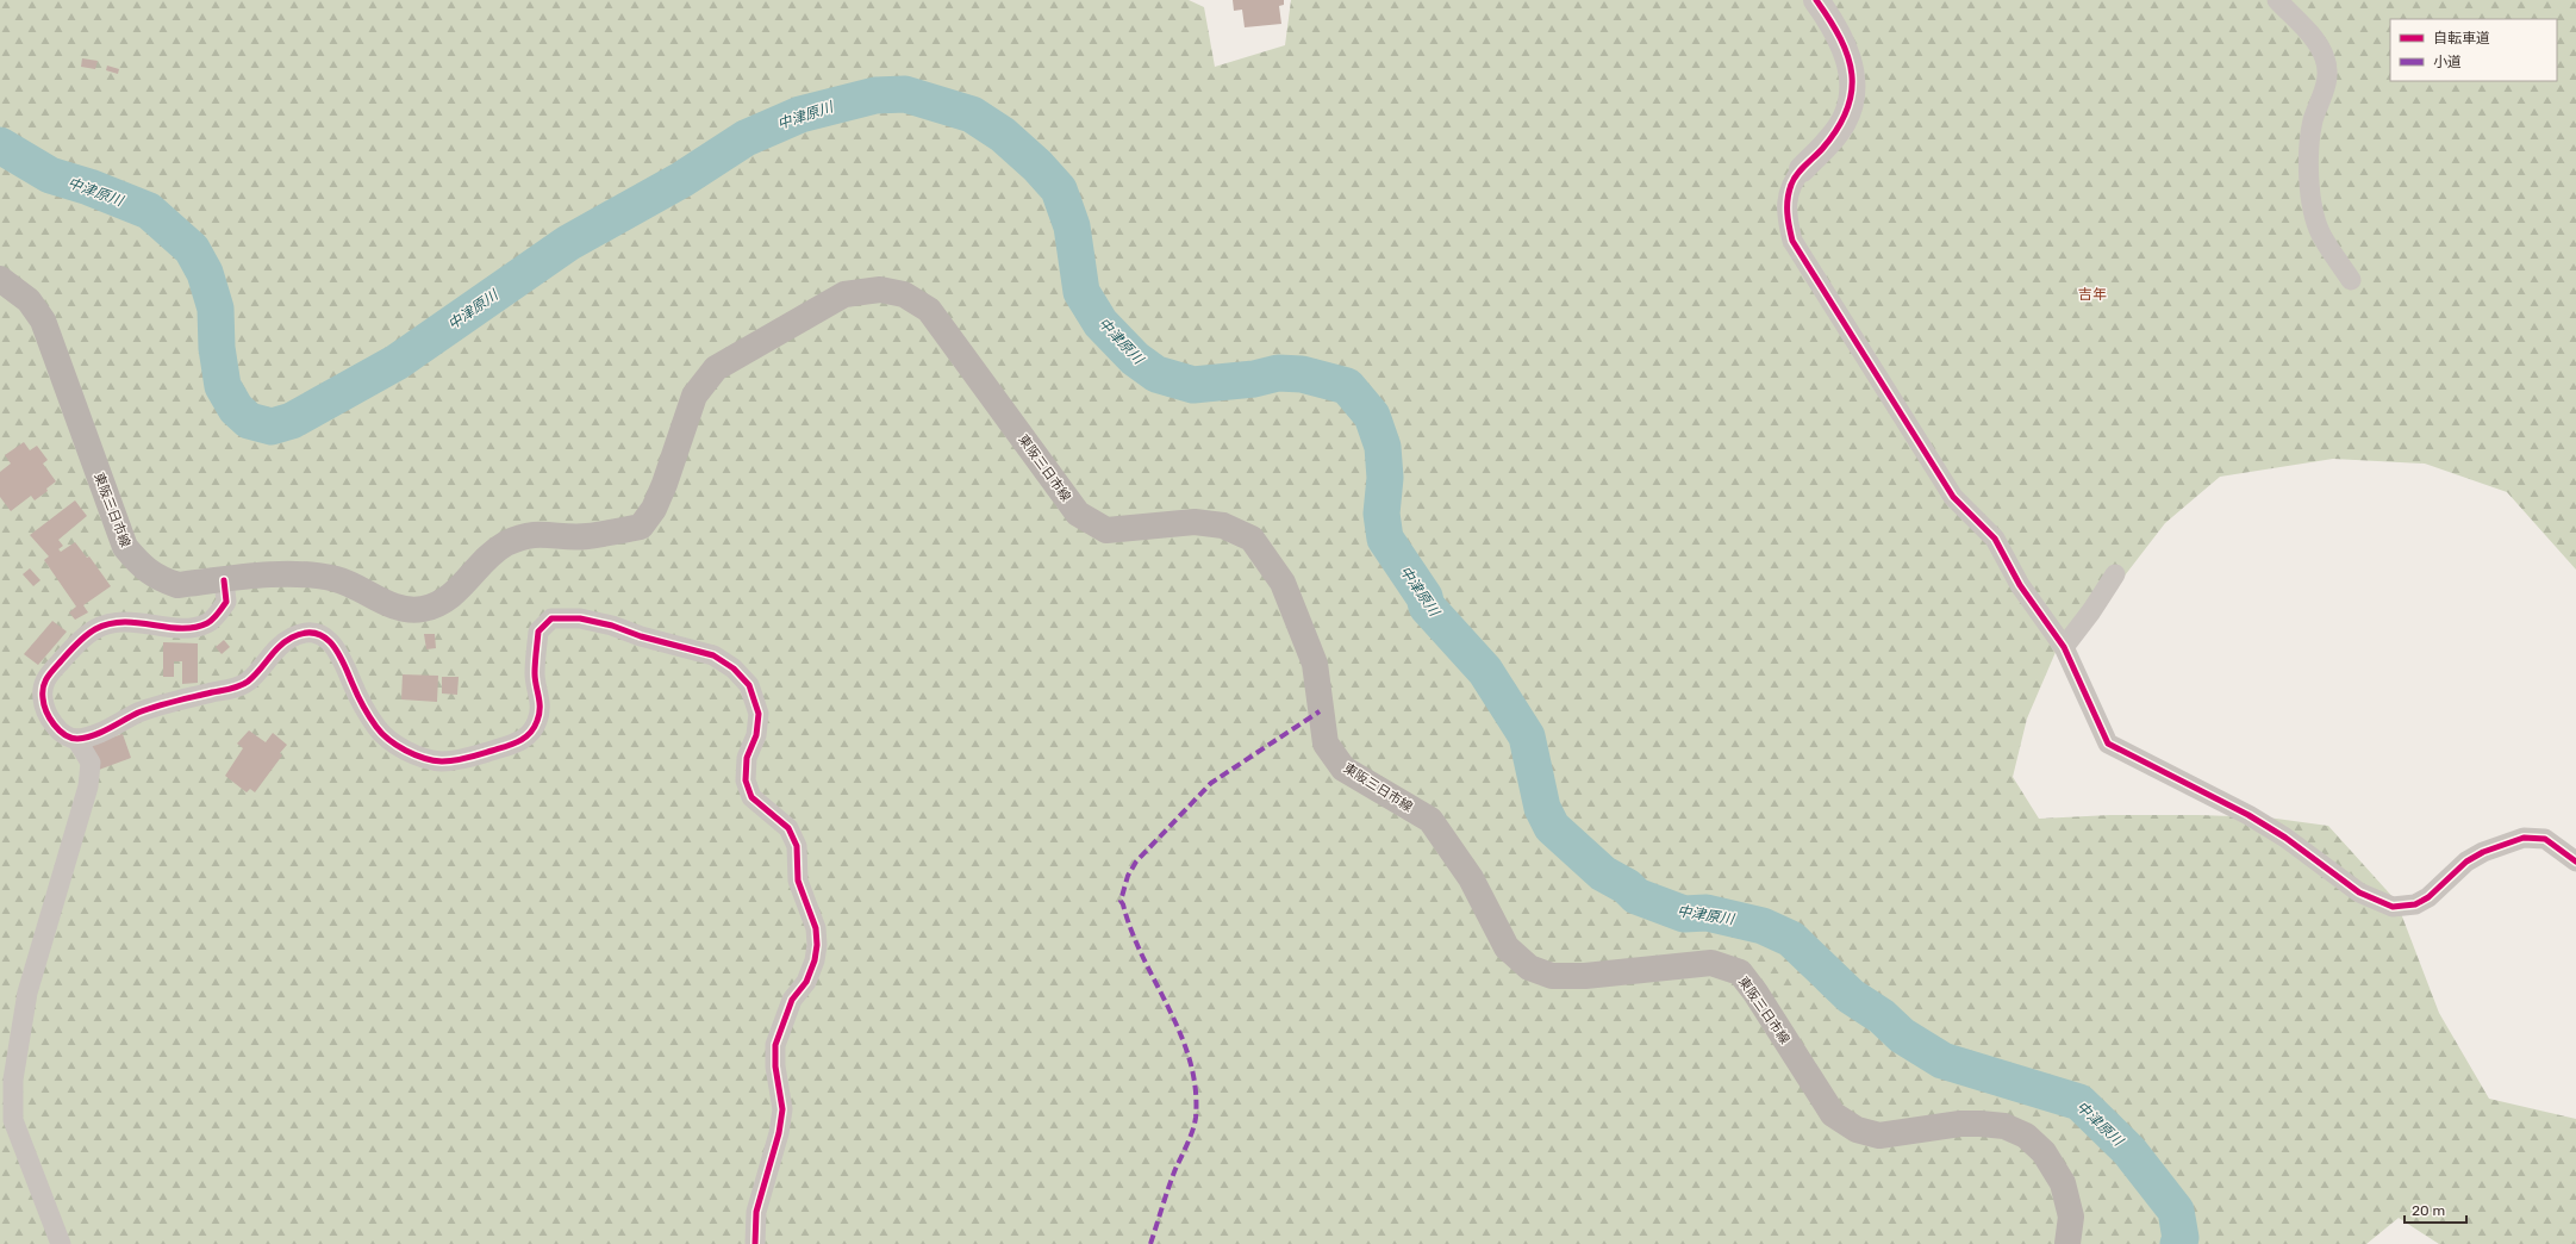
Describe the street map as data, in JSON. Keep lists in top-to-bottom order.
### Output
{
  "streets": {
    "main road": ["東阪三日市線"]
  },
  "districts": ["吉年"],
  "water": ["中津原川"],
  "legend": ["自転車道", "小道"],
  "scale_bar": "20 m"
}
